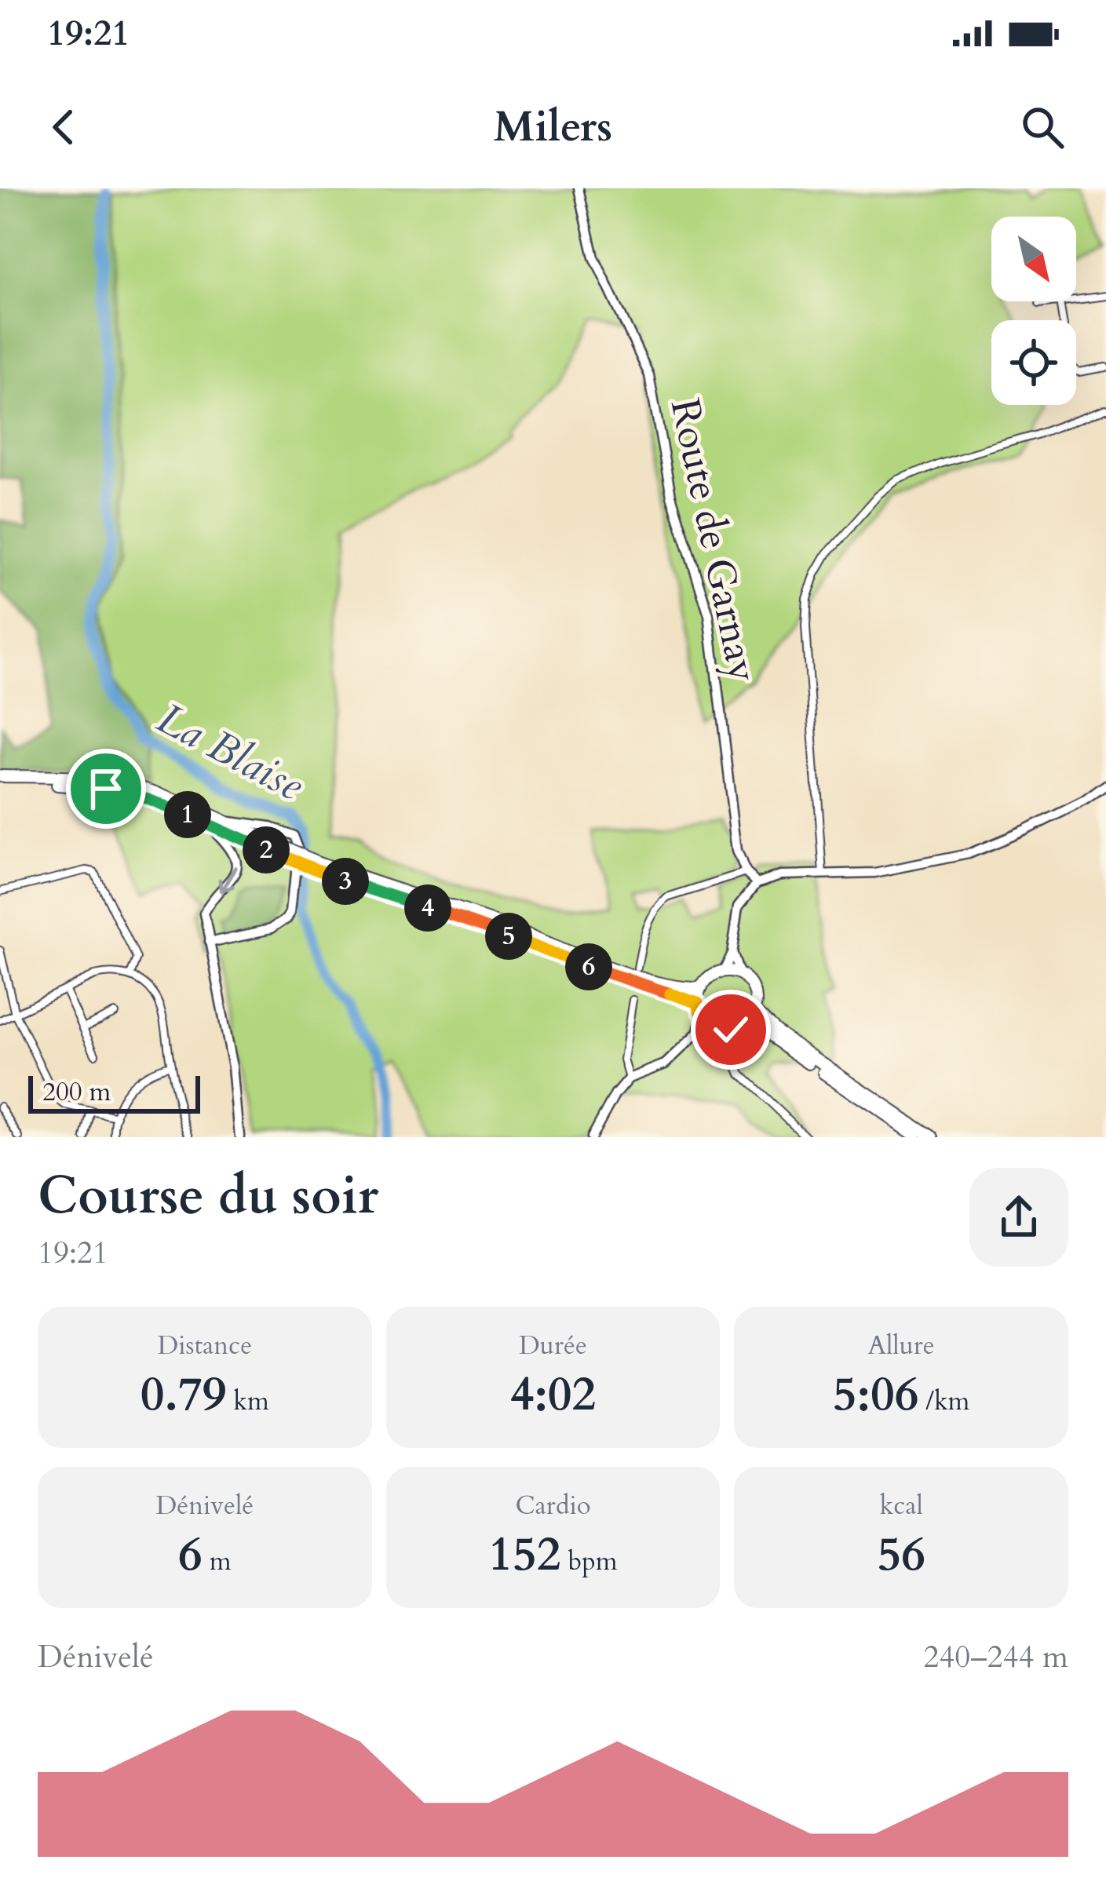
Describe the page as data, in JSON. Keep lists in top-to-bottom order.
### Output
{
  "streets": {
    "street": ["Route de Garnay"]
  },
  "water": ["La Blaise"],
  "scale_bar": "200 m",
  "north": "bottom right",
  "page": {
    "status": "19:21",
    "header": "Milers",
    "pins": [
      "1",
      "2",
      "3",
      "4",
      "5",
      "6"
    ],
    "scale": "200 m",
    "heading": ["Course du soir", "19:21"],
    "stats": [
      ["Distance", "0.79 km"],
      ["Durée", "4:02"],
      ["Allure", "5:06 /km"],
      ["Dénivelé", "6 m"],
      ["Cardio", "152 bpm"],
      ["kcal", "56"]
    ],
    "chart": ["Dénivelé", "240–244 m"]
  }
}
